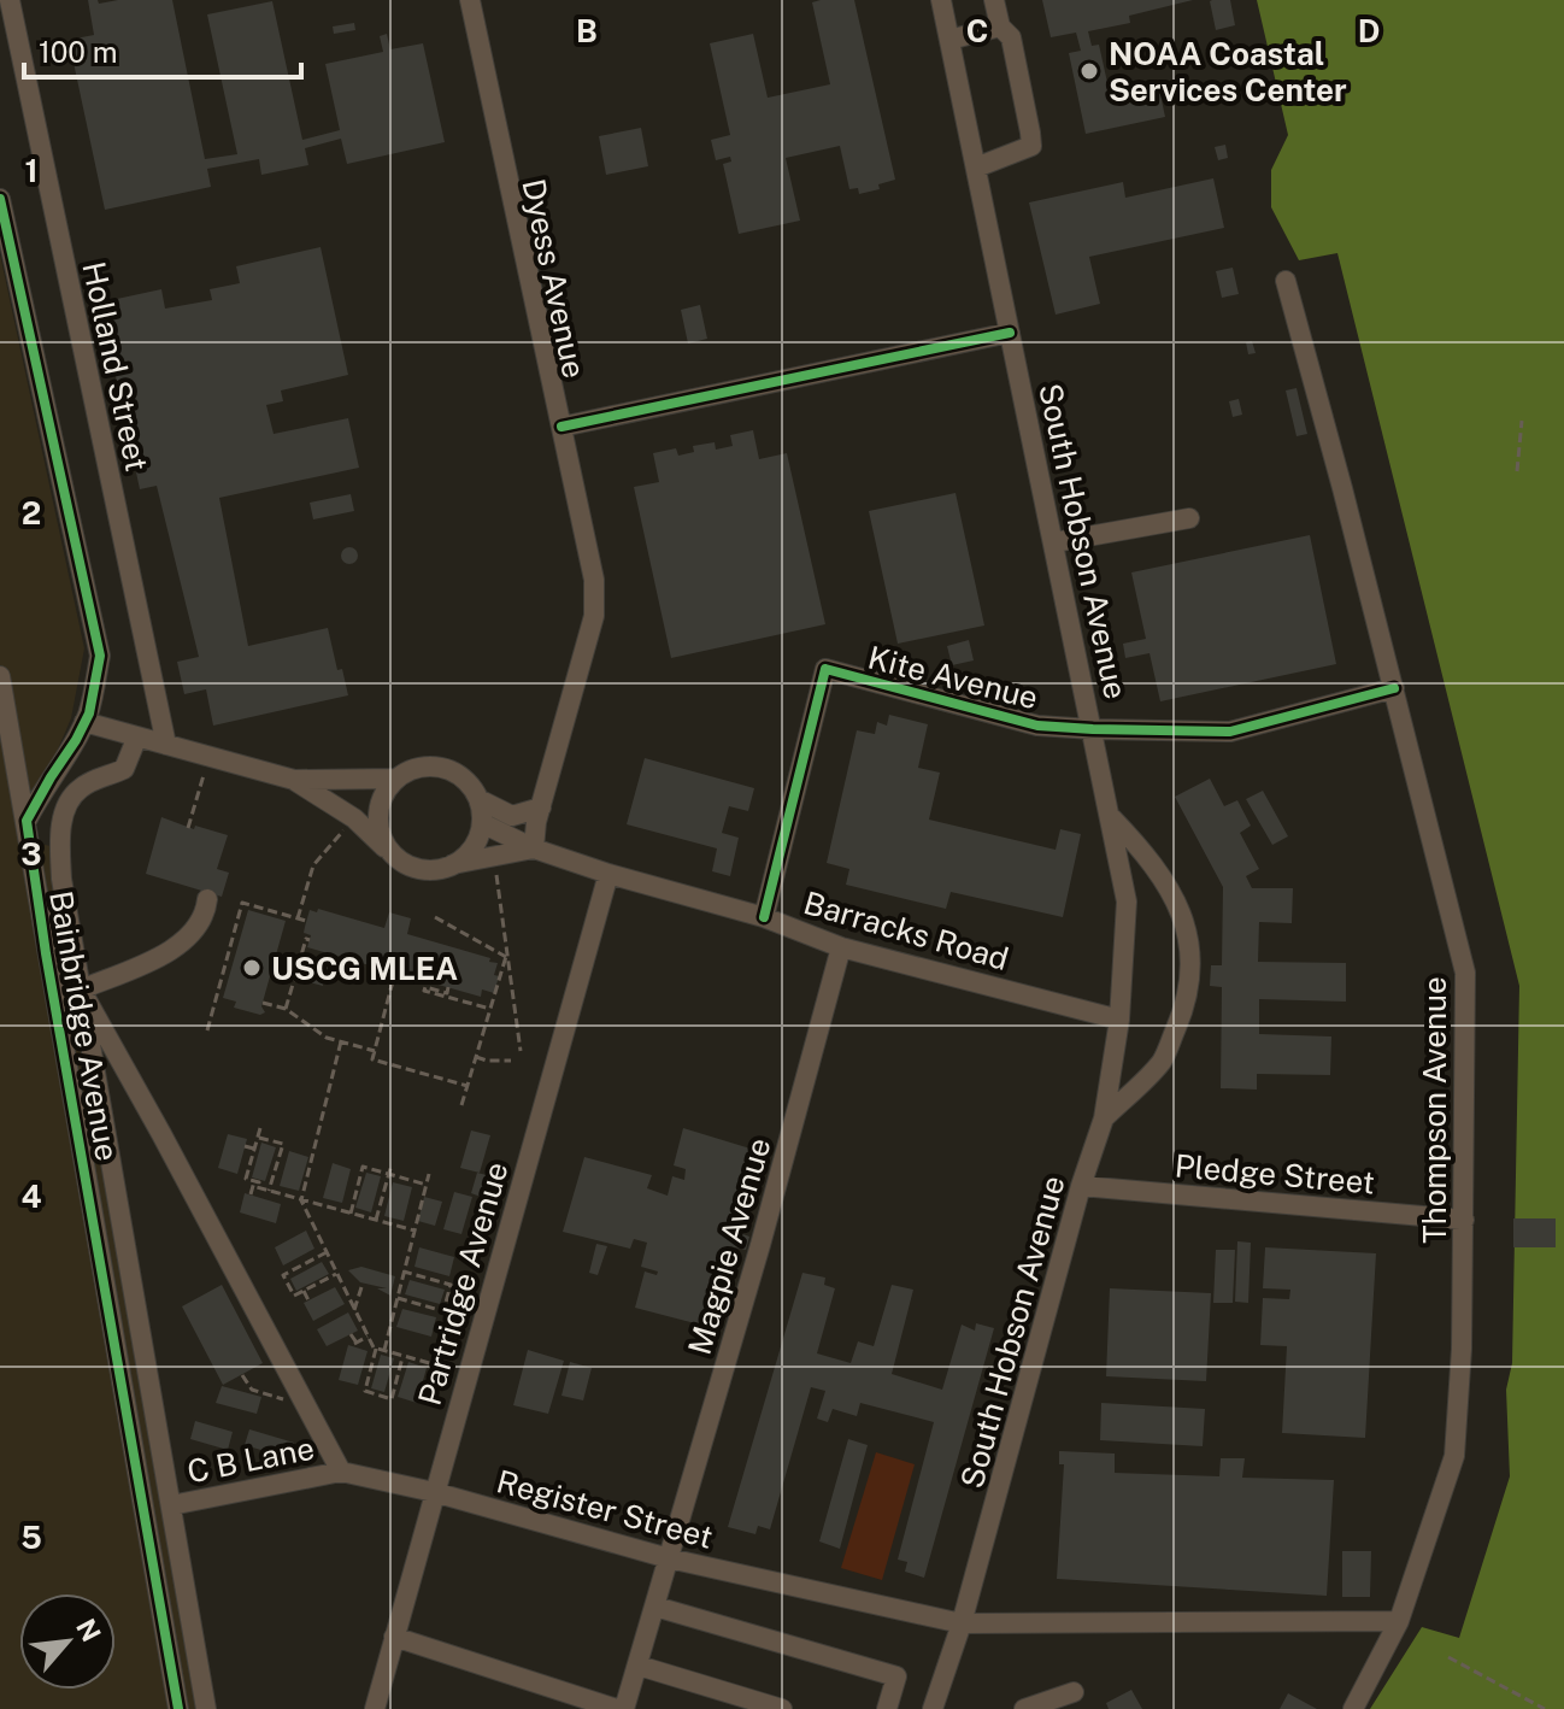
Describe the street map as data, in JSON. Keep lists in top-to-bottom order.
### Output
{
  "streets": {
    "street": [
      "Dyess Avenue",
      "Holland Street",
      "South Hobson Avenue",
      "Kite Avenue",
      "Barracks Road",
      "Bainbridge Avenue",
      "Thompson Avenue",
      "Pledge Street",
      "Magpie Avenue",
      "Partridge Avenue",
      "C B Lane",
      "Register Street"
    ]
  },
  "crossings": [
    ["Dyess Avenue", "Barracks Road"],
    ["South Hobson Avenue", "Kite Avenue"],
    ["South Hobson Avenue", "Barracks Road"],
    ["South Hobson Avenue", "Pledge Street"],
    ["South Hobson Avenue", "Register Street"],
    ["Kite Avenue", "Barracks Road"],
    ["Barracks Road", "Magpie Avenue"],
    ["Barracks Road", "Partridge Avenue"],
    ["Thompson Avenue", "Pledge Street"],
    ["Thompson Avenue", "Register Street"],
    ["Magpie Avenue", "Register Street"],
    ["Partridge Avenue", "Register Street"],
    ["C B Lane", "Register Street"]
  ],
  "places": ["NOAA Coastal Services Center", "USCG MLEA"],
  "scale_bar": "100 m",
  "north": "top right",
  "grid": {
    "columns": ["B", "C", "D"],
    "rows": [
      "1",
      "2",
      "3",
      "4",
      "5"
    ]
  }
}
